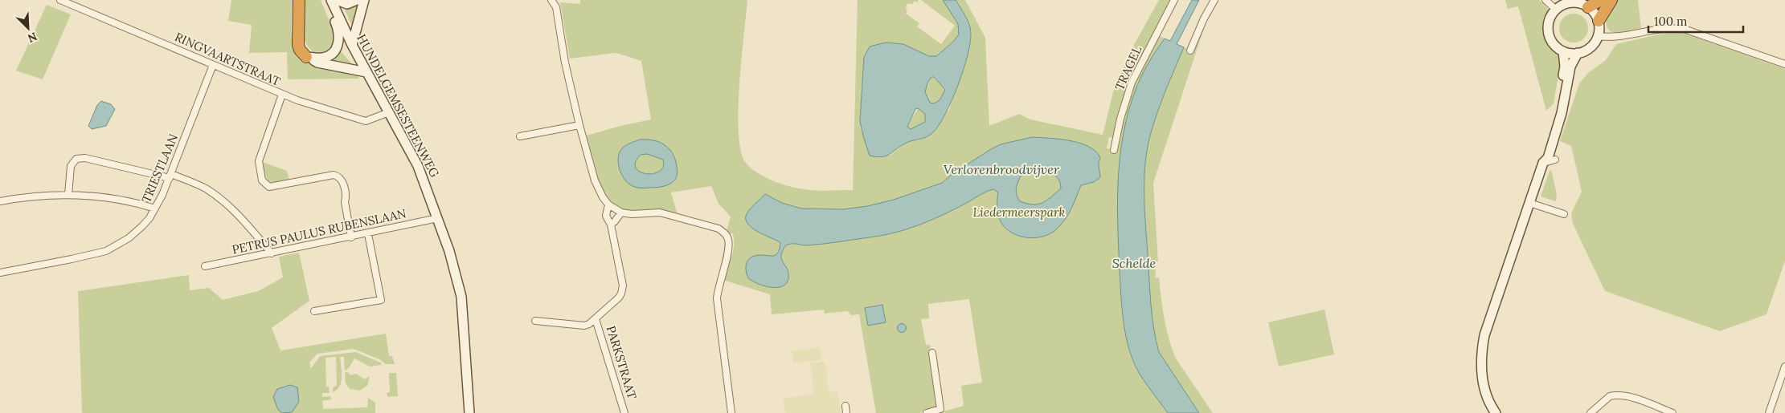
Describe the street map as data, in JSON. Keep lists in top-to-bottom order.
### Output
{
  "streets": {
    "main road": ["HUNDELGEMSESTEENWEG"],
    "street": [
      "RINGVAARTSTRAAT",
      "TRAGEL",
      "TRIESTLAAN",
      "PETRUS PAULUS RUBENSLAAN",
      "PARKSTRAAT"
    ]
  },
  "crossings": [
    ["RINGVAARTSTRAAT", "HUNDELGEMSESTEENWEG"],
    ["RINGVAARTSTRAAT", "TRIESTLAAN"],
    ["HUNDELGEMSESTEENWEG", "PETRUS PAULUS RUBENSLAAN"]
  ],
  "water": ["Verlorenbroodvijver", "Schelde"],
  "parks": ["Liedermeerspark"],
  "scale_bar": "100 m",
  "north": "bottom right"
}
